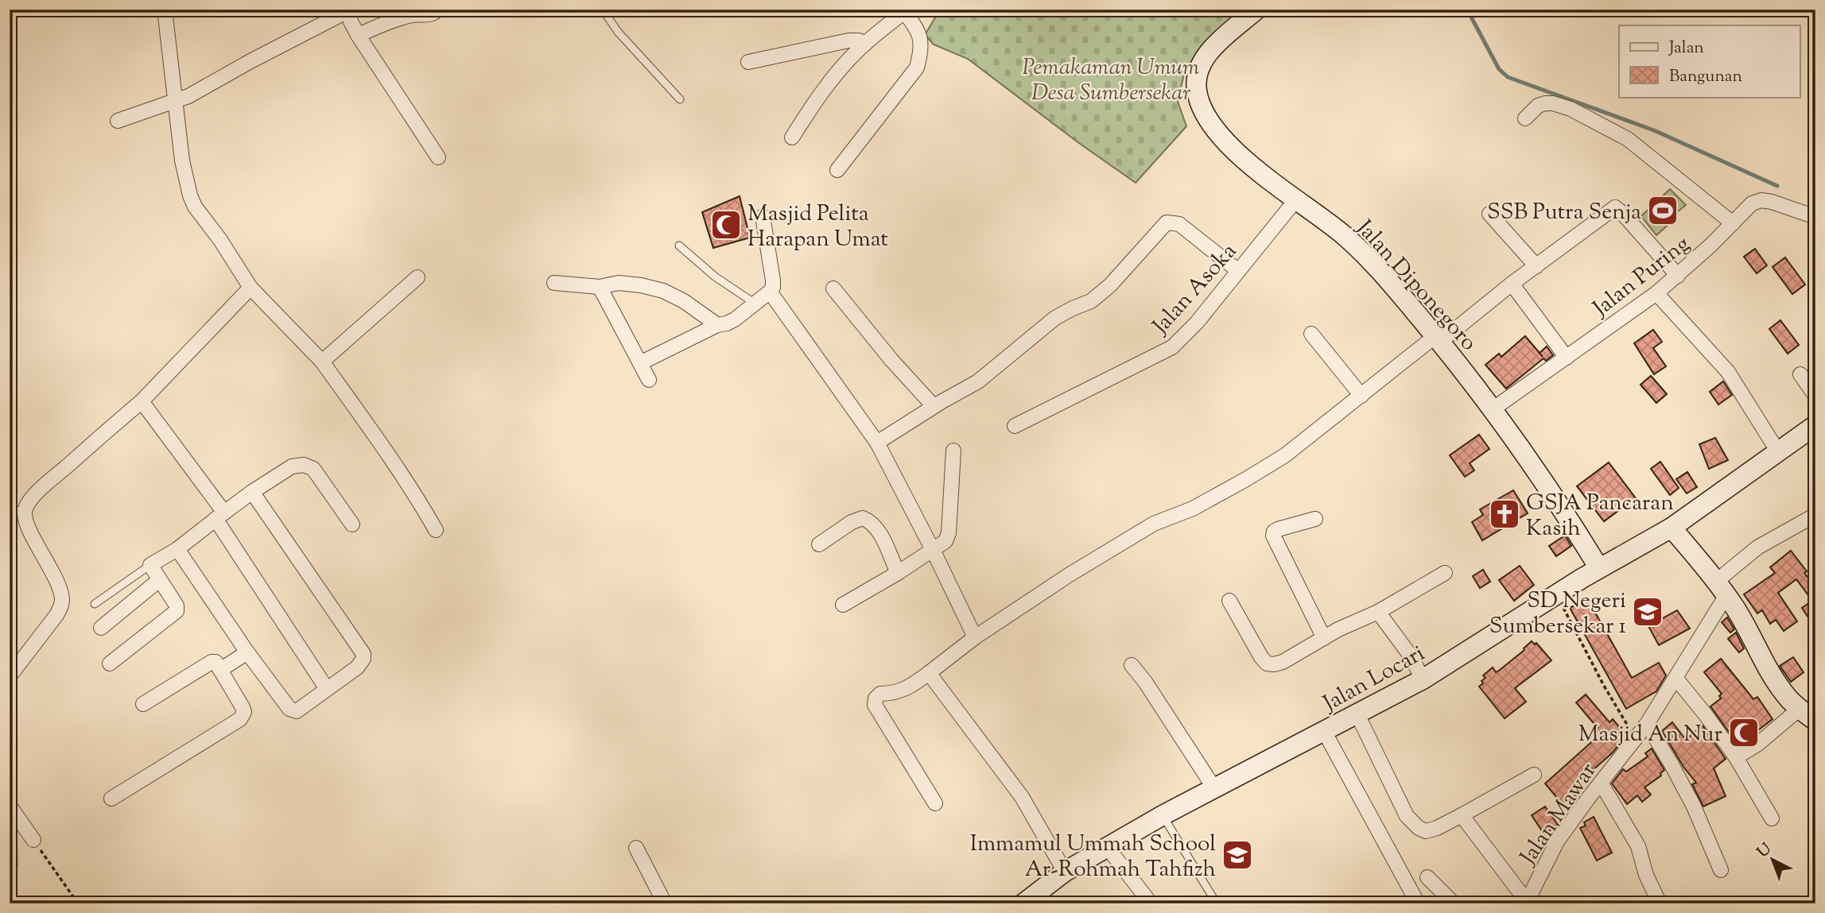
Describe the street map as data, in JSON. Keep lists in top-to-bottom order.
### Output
{
  "streets": {
    "main road": ["Jalan Diponegoro", "Jalan Locari"],
    "street": ["Jalan Puring", "Jalan Asoka", "Jalan Mawar"]
  },
  "crossings": [
    ["Jalan Puring", "Jalan Diponegoro"],
    ["Jalan Diponegoro", "Jalan Asoka"],
    ["Jalan Diponegoro", "Jalan Locari"]
  ],
  "parks": ["Pemakaman Umum Desa Sumbersekar"],
  "places": {
    "sports": ["SSB Putra Senja"],
    "mosque": ["Masjid Pelita Harapan Umat", "Masjid An Nur"],
    "church": ["GSJA Pancaran Kasih"],
    "school or university": ["SD Negeri Sumbersekar 1", "Immamul Ummah School Ar-Rohmah Tahfizh"]
  },
  "legend": ["Jalan", "Bangunan"],
  "north": "top left"
}
